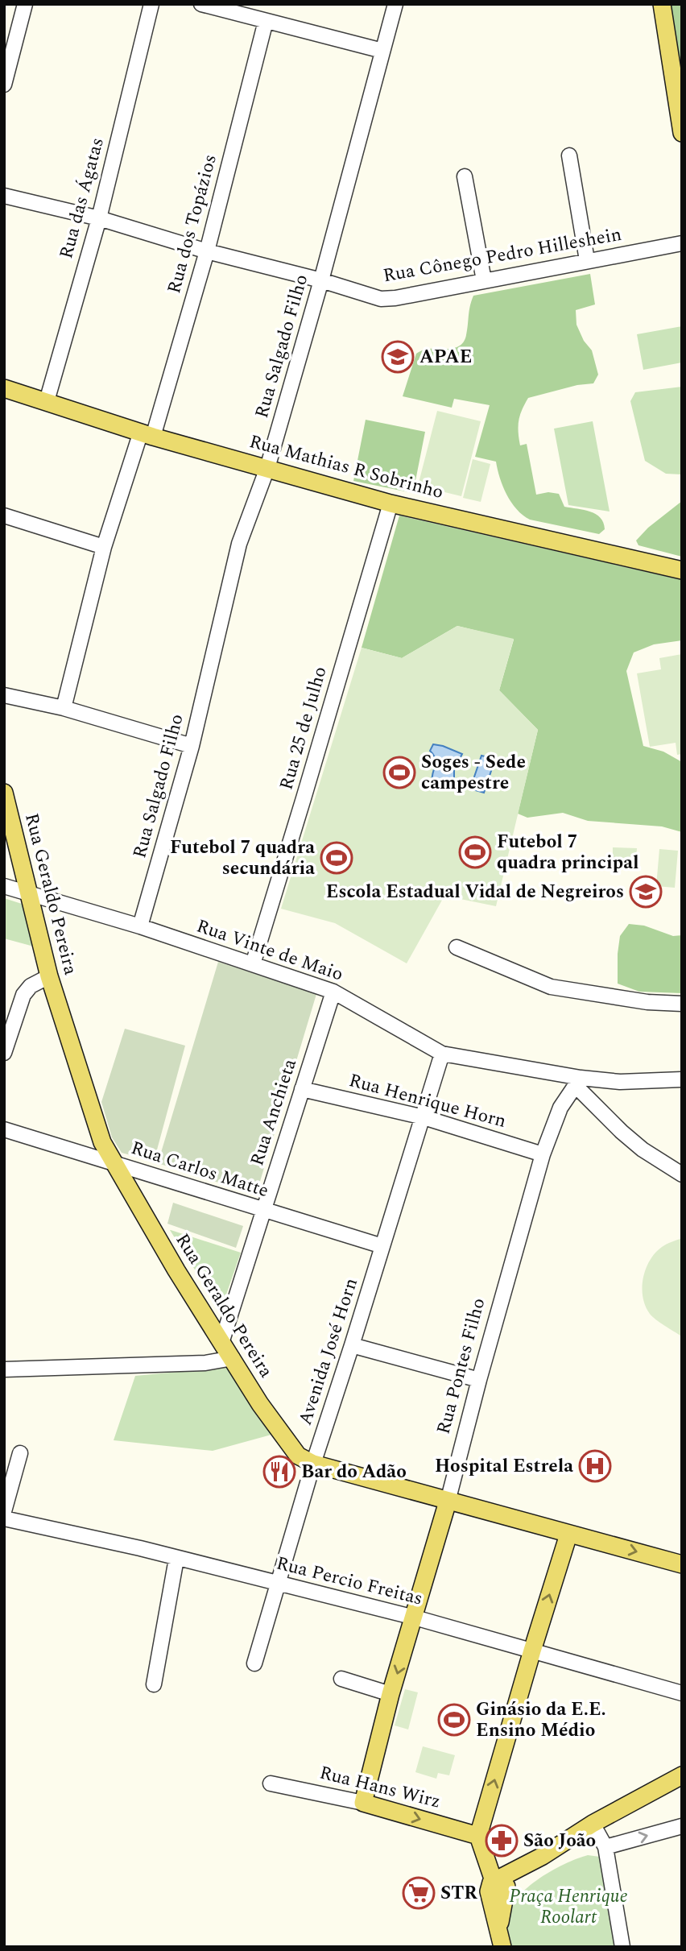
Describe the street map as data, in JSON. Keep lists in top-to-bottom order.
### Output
{
  "streets": {
    "main road": [
      "Rua Mathias R Sobrinho",
      "Rua Geraldo Pereira",
      "Rua Pontes Filho",
      "Rua Hans Wirz"
    ],
    "street": [
      "Rua das Ágatas",
      "Rua dos Topázios",
      "Rua Cônego Pedro Hilleshein",
      "Rua Salgado Filho",
      "Rua 25 de Julho",
      "Rua Vinte de Maio",
      "Rua Henrique Horn",
      "Rua Anchieta",
      "Rua Carlos Matte",
      "Avenida José Horn",
      "Rua Percio Freitas"
    ]
  },
  "crossings": [
    ["Rua das Ágatas", "Rua Cônego Pedro Hilleshein"],
    ["Rua das Ágatas", "Rua Mathias R Sobrinho"],
    ["Rua dos Topázios", "Rua Cônego Pedro Hilleshein"],
    ["Rua dos Topázios", "Rua Mathias R Sobrinho"],
    ["Rua Cônego Pedro Hilleshein", "Rua Salgado Filho"],
    ["Rua Salgado Filho", "Rua Mathias R Sobrinho"],
    ["Rua Salgado Filho", "Rua Vinte de Maio"],
    ["Rua Mathias R Sobrinho", "Rua 25 de Julho"],
    ["Rua 25 de Julho", "Rua Vinte de Maio"],
    ["Rua Geraldo Pereira", "Rua Vinte de Maio"],
    ["Rua Geraldo Pereira", "Rua Anchieta"],
    ["Rua Geraldo Pereira", "Rua Carlos Matte"],
    ["Rua Geraldo Pereira", "Avenida José Horn"],
    ["Rua Geraldo Pereira", "Rua Pontes Filho"],
    ["Rua Vinte de Maio", "Rua Anchieta"],
    ["Rua Vinte de Maio", "Avenida José Horn"],
    ["Rua Vinte de Maio", "Rua Pontes Filho"],
    ["Rua Henrique Horn", "Rua Anchieta"],
    ["Rua Henrique Horn", "Avenida José Horn"],
    ["Rua Henrique Horn", "Rua Pontes Filho"],
    ["Rua Anchieta", "Rua Carlos Matte"],
    ["Rua Carlos Matte", "Avenida José Horn"],
    ["Avenida José Horn", "Rua Percio Freitas"],
    ["Rua Pontes Filho", "Rua Percio Freitas"],
    ["Rua Pontes Filho", "Rua Hans Wirz"]
  ],
  "one_way": ["Rua Hans Wirz"],
  "parks": ["Praça Henrique Roolart"],
  "places": {
    "school or university": ["APAE", "Escola Estadual Vidal de Negreiros"],
    "sports": [
      "Soges - Sede campestre",
      "Futebol 7 quadra principal",
      "Futebol 7 quadra secundária",
      "Ginásio da E.E. Ensino Médio"
    ],
    "hospital": ["Hospital Estrela"],
    "restaurant": ["Bar do Adão"],
    "pharmacy": ["São João"],
    "supermarket": ["STR"]
  }
}
